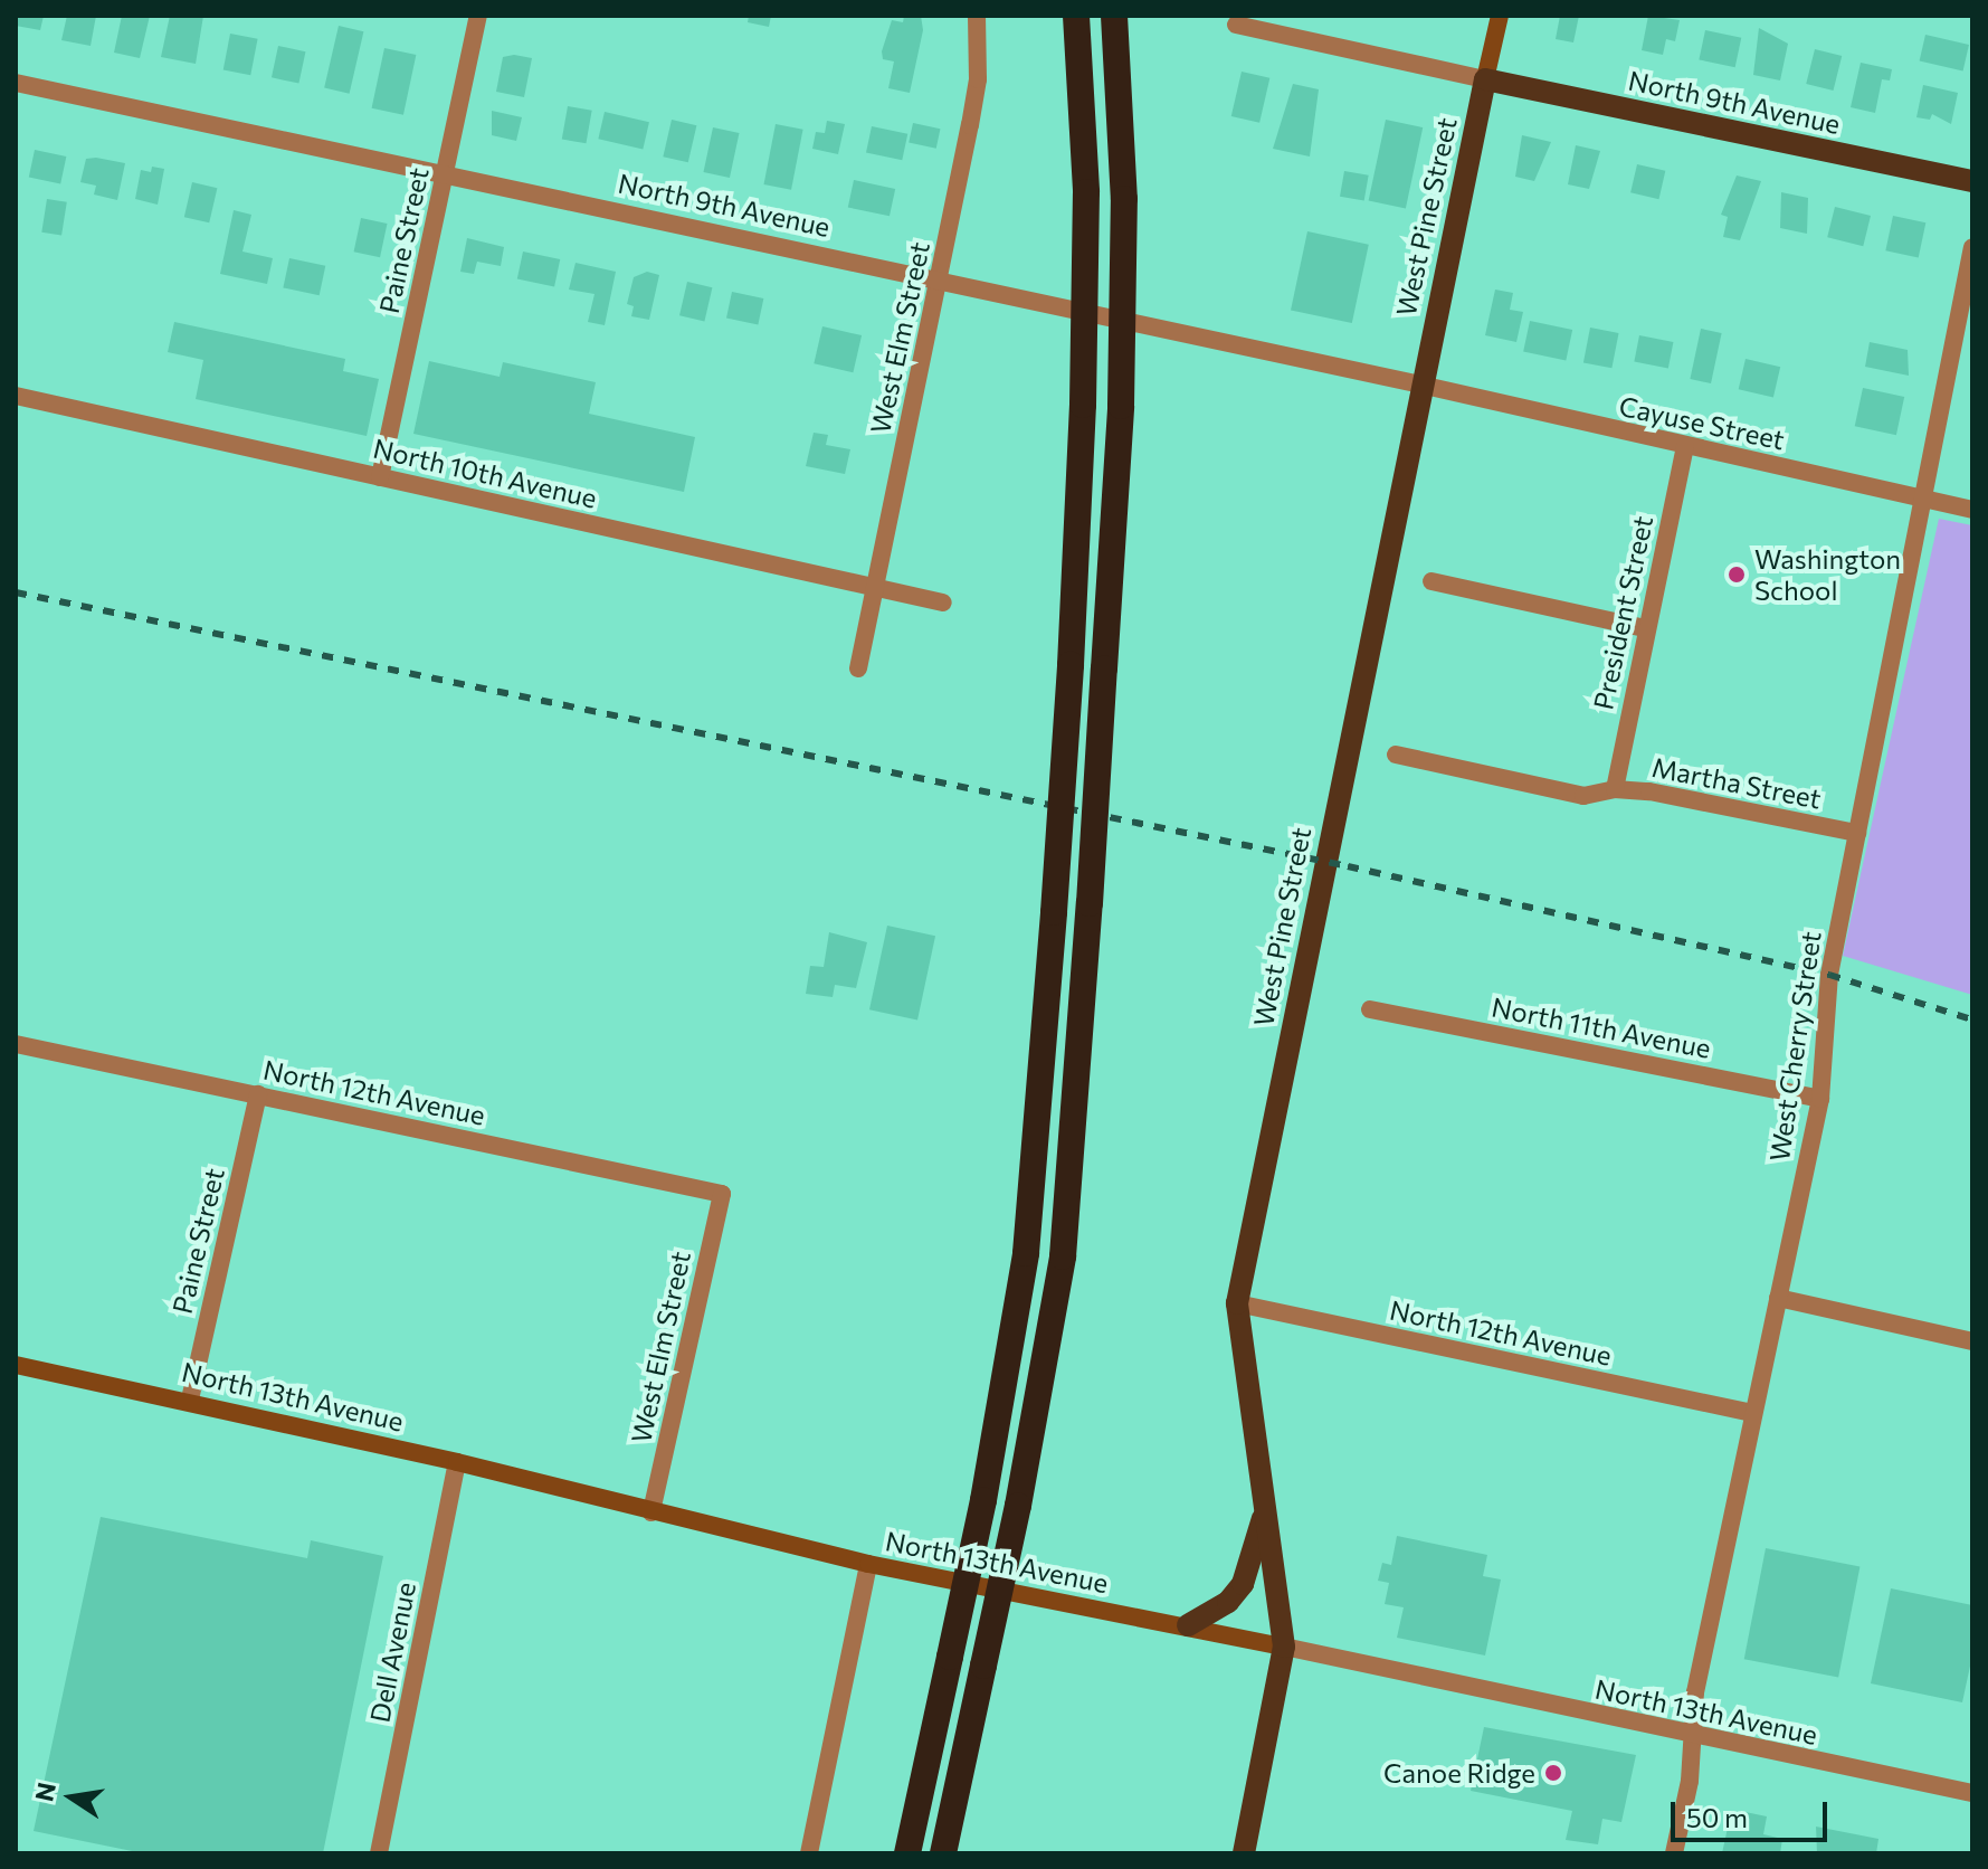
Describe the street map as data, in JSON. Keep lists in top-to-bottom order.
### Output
{
  "streets": {
    "main road": ["North 9th Avenue", "West Pine Street", "North 13th Avenue"],
    "street": [
      "Paine Street",
      "West Elm Street",
      "Cayuse Street",
      "North 10th Avenue",
      "President Street",
      "Martha Street",
      "North 11th Avenue",
      "West Cherry Street",
      "North 12th Avenue",
      "Dell Avenue"
    ]
  },
  "crossings": [
    ["North 9th Avenue", "West Pine Street"],
    ["North 9th Avenue", "Paine Street"],
    ["North 9th Avenue", "West Elm Street"],
    ["North 9th Avenue", "Cayuse Street"],
    ["West Pine Street", "Cayuse Street"],
    ["West Pine Street", "North 12th Avenue"],
    ["West Pine Street", "North 13th Avenue"],
    ["Paine Street", "North 10th Avenue"],
    ["Paine Street", "North 12th Avenue"],
    ["Paine Street", "North 13th Avenue"],
    ["West Elm Street", "North 10th Avenue"],
    ["West Elm Street", "North 12th Avenue"],
    ["West Elm Street", "North 13th Avenue"],
    ["Cayuse Street", "President Street"],
    ["Cayuse Street", "West Cherry Street"],
    ["President Street", "Martha Street"],
    ["Martha Street", "West Cherry Street"],
    ["North 11th Avenue", "West Cherry Street"],
    ["West Cherry Street", "North 12th Avenue"],
    ["West Cherry Street", "North 13th Avenue"],
    ["North 13th Avenue", "Dell Avenue"]
  ],
  "places": ["Washington School", "Canoe Ridge"],
  "scale_bar": "50 m",
  "north": "left"
}
